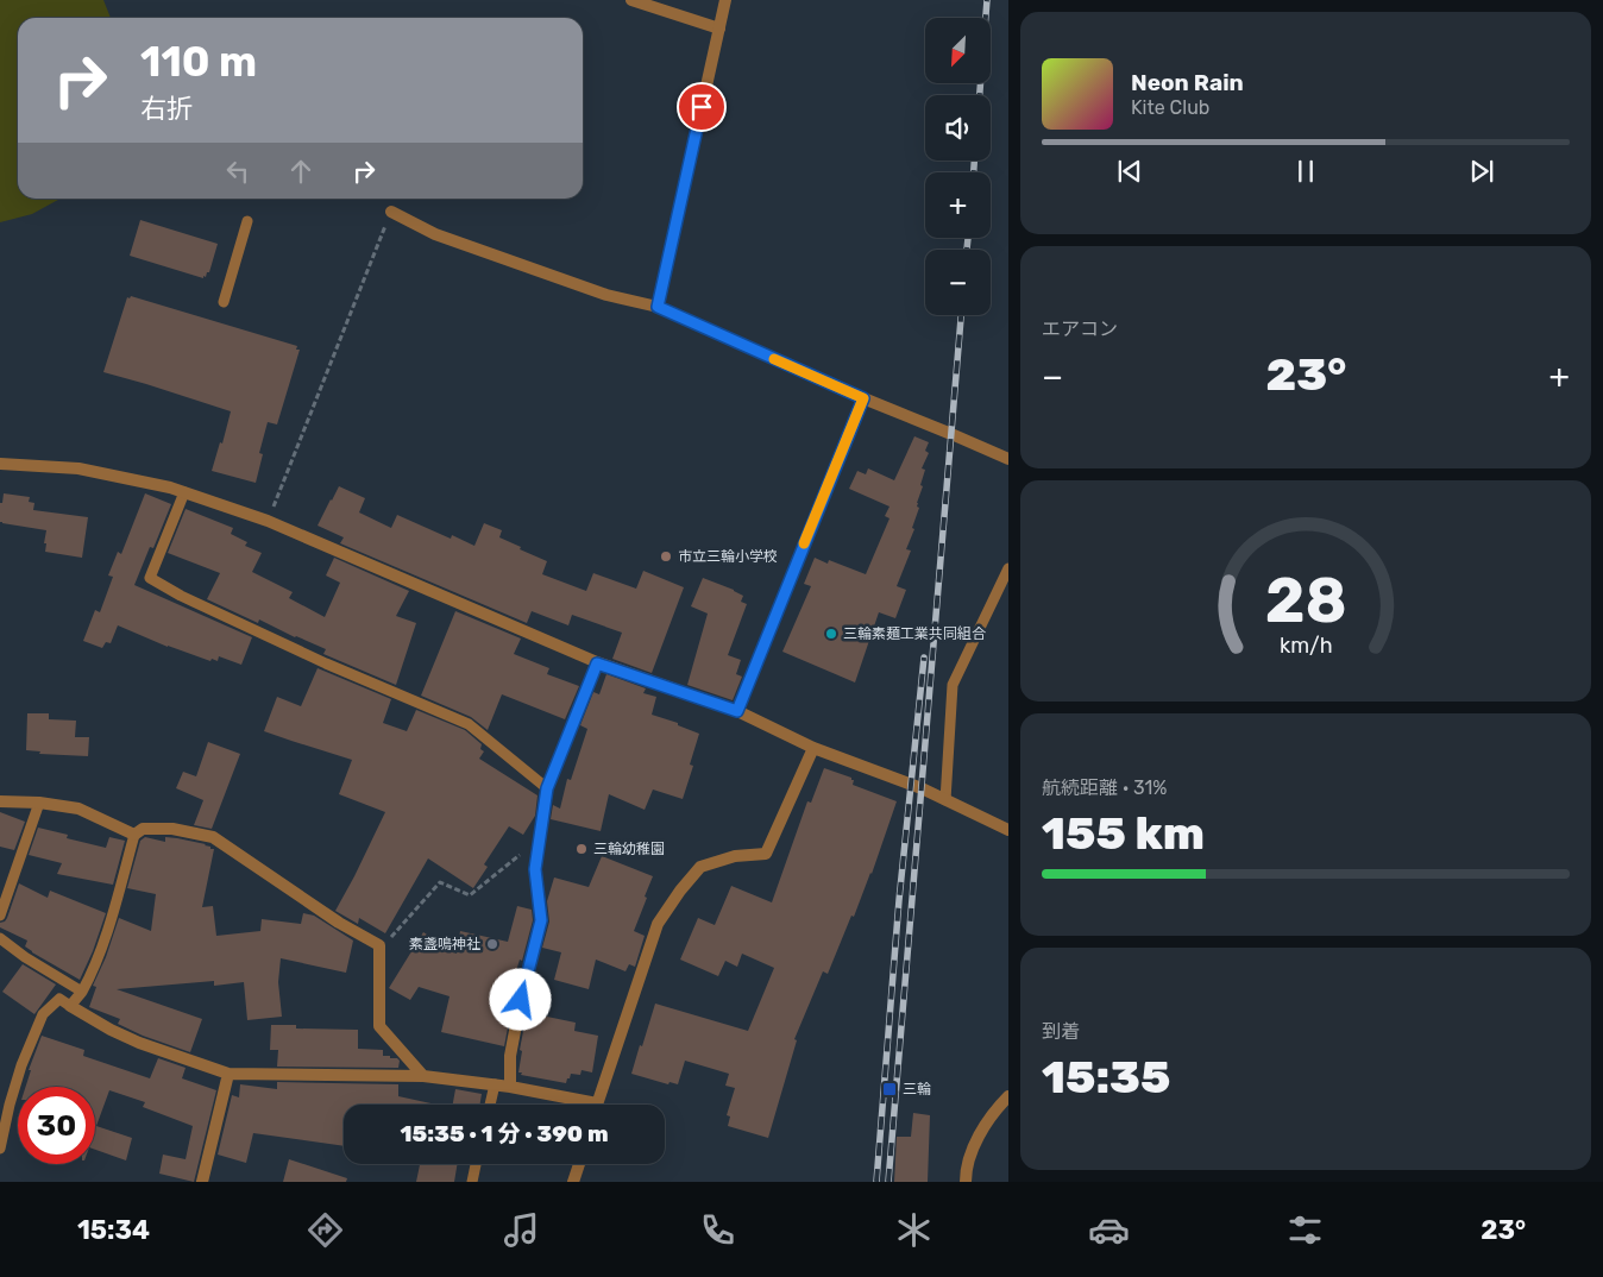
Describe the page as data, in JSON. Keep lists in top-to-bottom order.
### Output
{
  "places": {
    "other": [
      "市立三輪小学校",
      "三輪素麺工業共同組合",
      "三輪幼稚園",
      "素盞鳴神社"
    ],
    "transit": ["三輪"]
  },
  "north": "bottom left",
  "page": {
    "map_buttons": ["+", "−"],
    "turn": ["110 m", "右折"],
    "song": ["Neon Rain", "Kite Club"],
    "tile": [
      "エアコン",
      ["航続距離 · 31%", "155 km"],
      ["到着", "15:35"]
    ],
    "heat": ["−", "23°", "+"],
    "limit": "30",
    "trip": "15:35 · 1 分 · 390 m",
    "tabs": ["15:34", "23°"],
    "gauge": ["28", "km/h"]
  }
}
